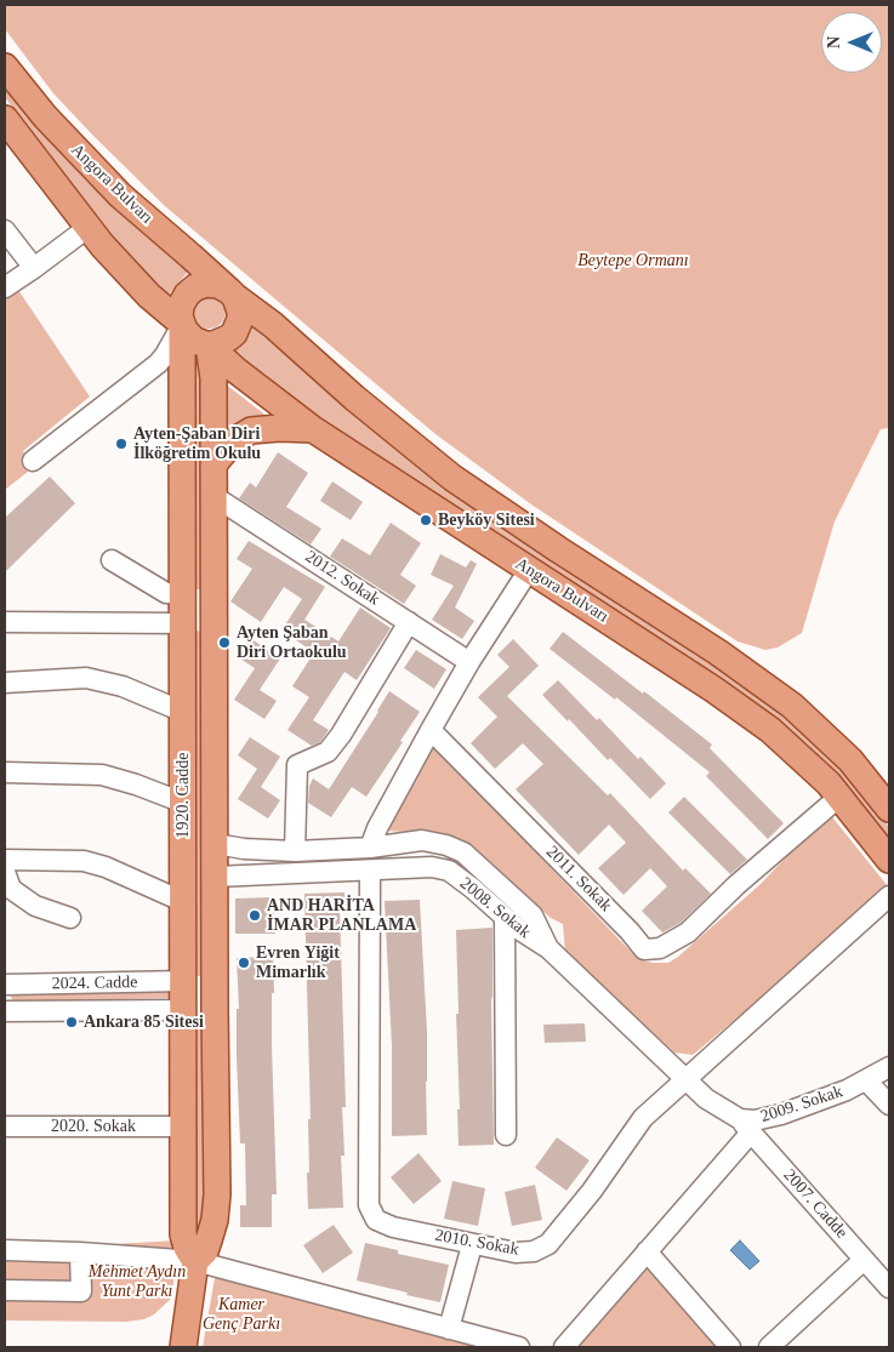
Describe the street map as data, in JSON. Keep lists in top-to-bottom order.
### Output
{
  "streets": {
    "main road": ["Angora Bulvarı", "1920. Cadde"],
    "street": [
      "2012. Sokak",
      "2011. Sokak",
      "2008. Sokak",
      "2024. Cadde",
      "2009. Sokak",
      "2020. Sokak",
      "2007. Cadde",
      "2010. Sokak"
    ]
  },
  "crossings": [
    ["Angora Bulvarı", "1920. Cadde"],
    ["Angora Bulvarı", "2011. Sokak"],
    ["2012. Sokak", "1920. Cadde"],
    ["1920. Cadde", "2008. Sokak"],
    ["1920. Cadde", "2024. Cadde"],
    ["1920. Cadde", "2020. Sokak"],
    ["2008. Sokak", "2009. Sokak"],
    ["2008. Sokak", "2010. Sokak"],
    ["2009. Sokak", "2007. Cadde"],
    ["2009. Sokak", "2010. Sokak"]
  ],
  "parks": ["Beytepe Ormanı", "Mehmet Aydın Yunt Parkı", "Kamer Genç Parkı"],
  "places": [
    "Ayten-Şaban Diri İlköğretim Okulu",
    "Beyköy Sitesi",
    "Ayten Şaban Diri Ortaokulu",
    "AND HARİTA İMAR PLANLAMA",
    "Evren Yiğit Mimarlık",
    "Ankara 85 Sitesi"
  ],
  "north": "left"
}
